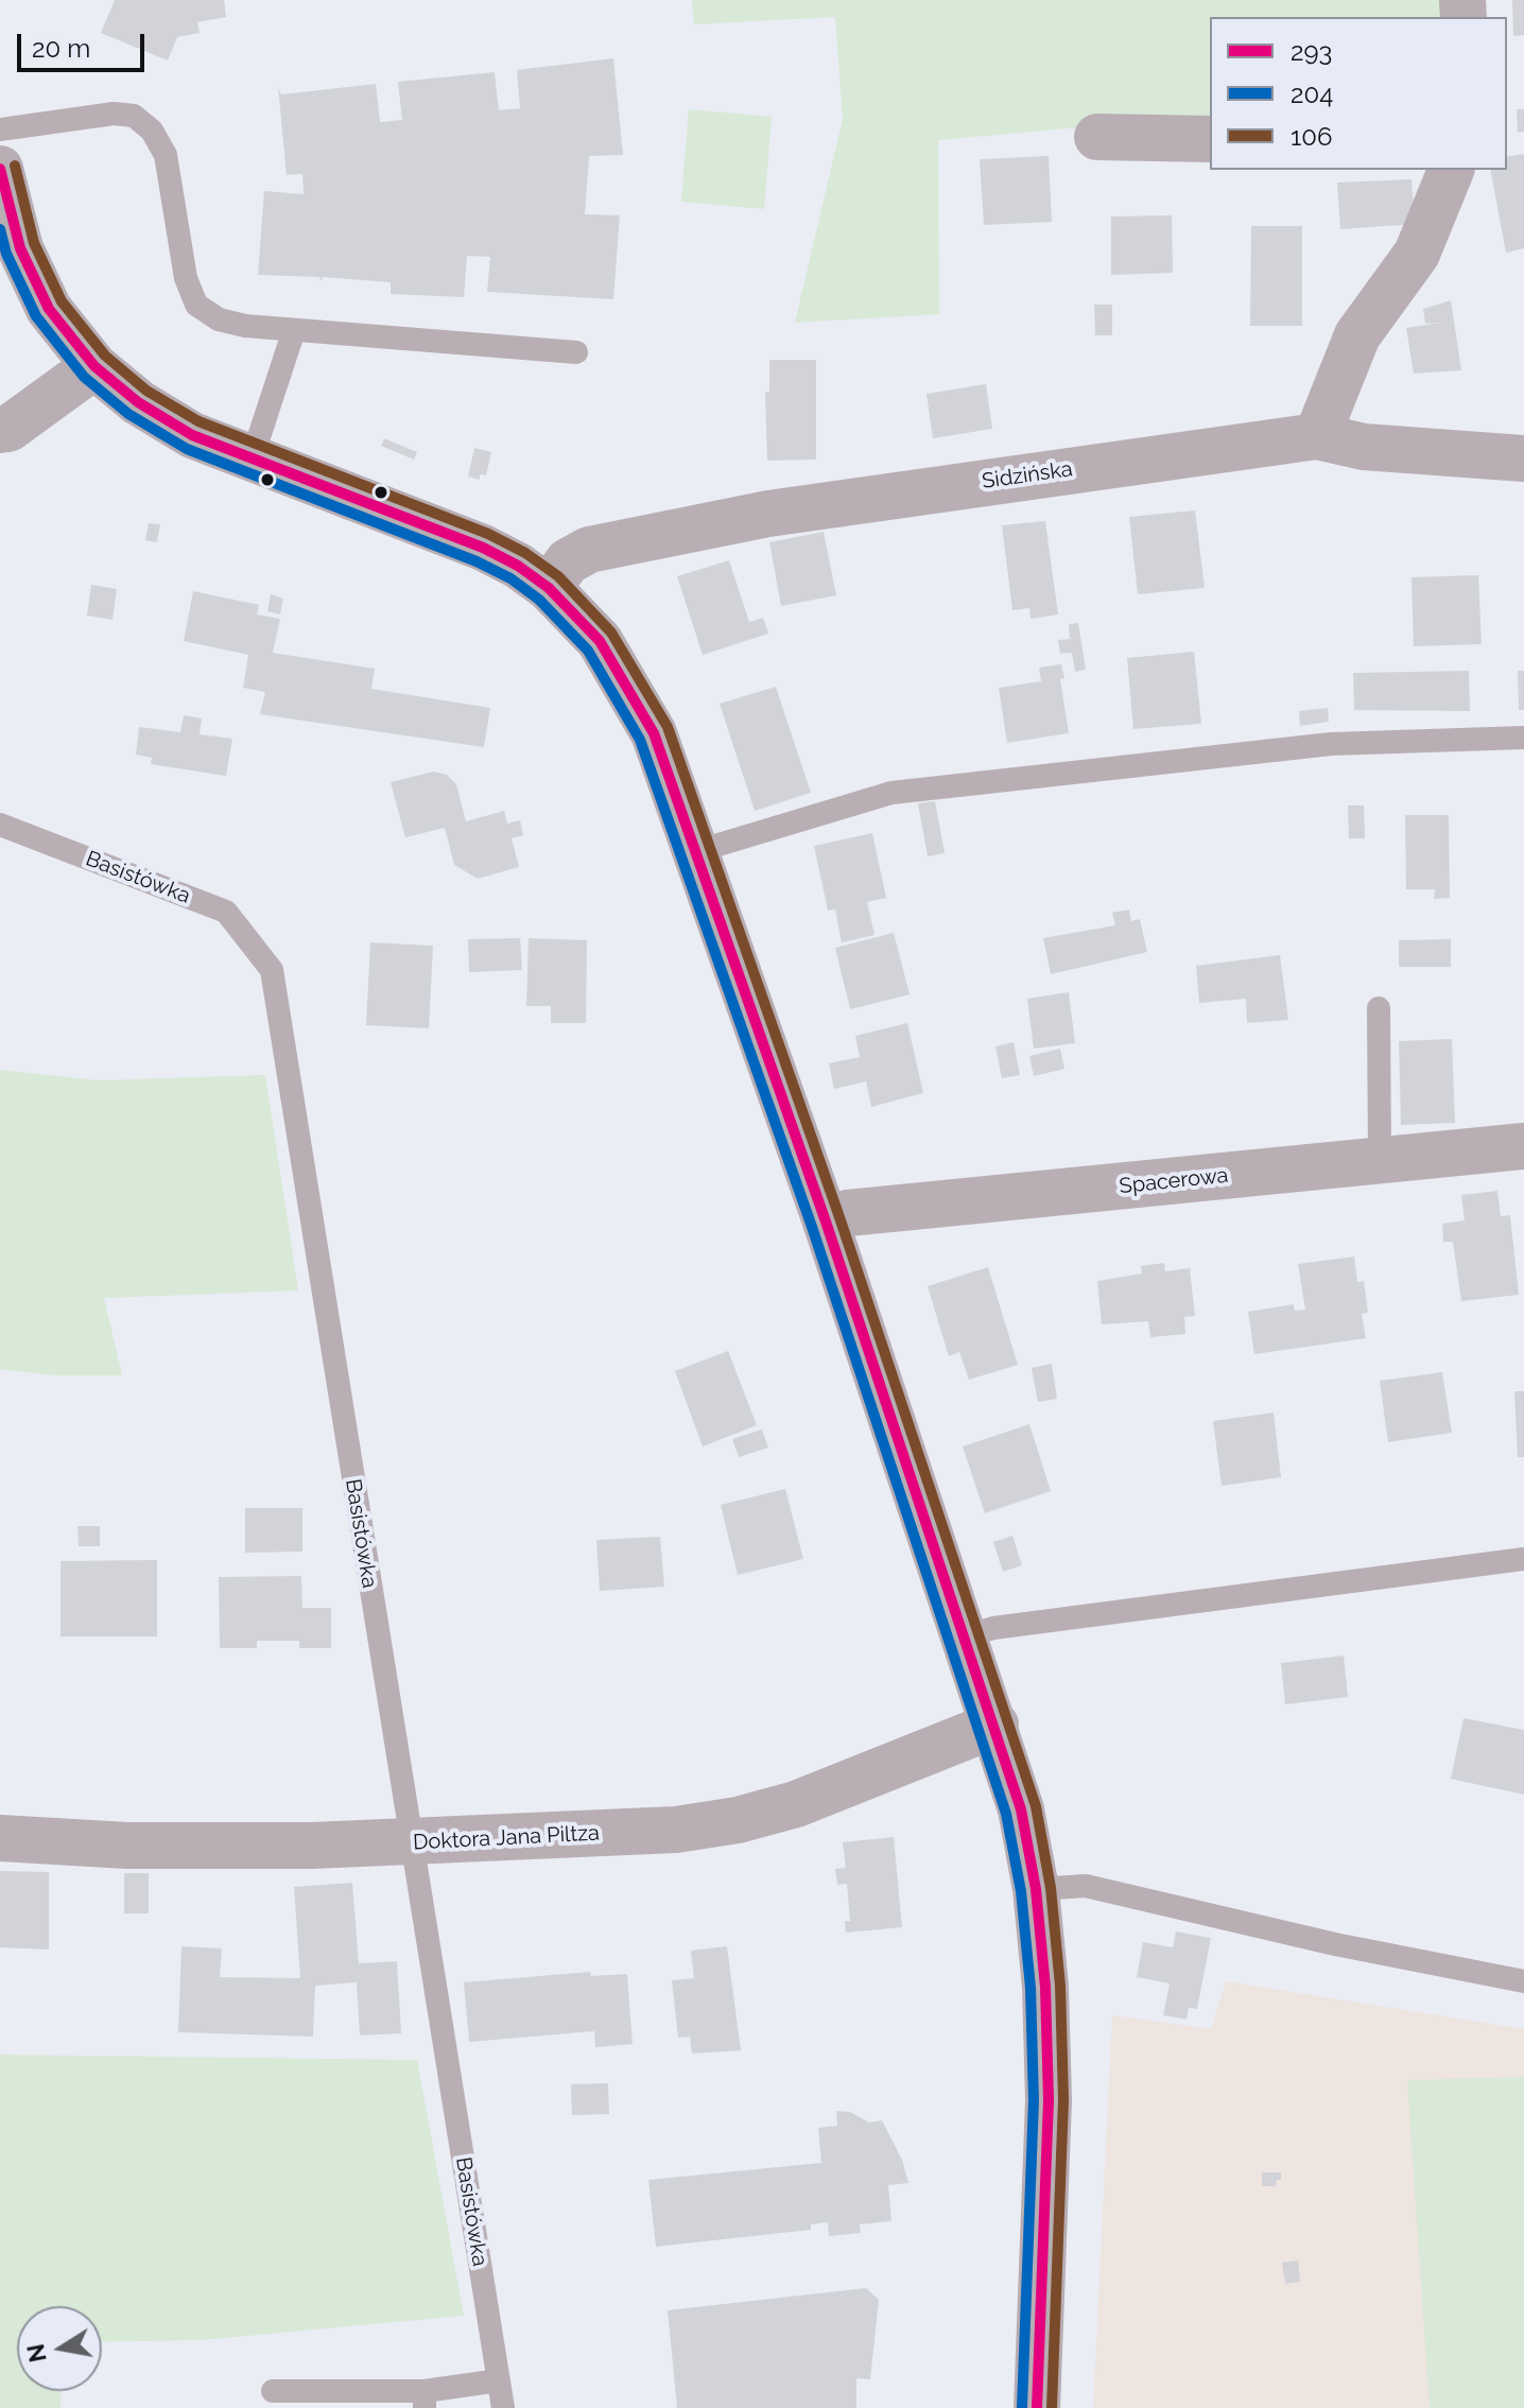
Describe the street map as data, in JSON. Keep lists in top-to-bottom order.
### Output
{
  "streets": {
    "street": ["Sidzińska", "Spacerowa", "Doktora Jana Piltza"],
    "lane": ["Basistówka"]
  },
  "crossings": [
    ["Basistówka", "Doktora Jana Piltza"]
  ],
  "lines": ["transit line 106", "transit line 293", "transit line 204"],
  "legend": ["293", "204", "106"],
  "scale_bar": "20 m",
  "north": "left"
}
